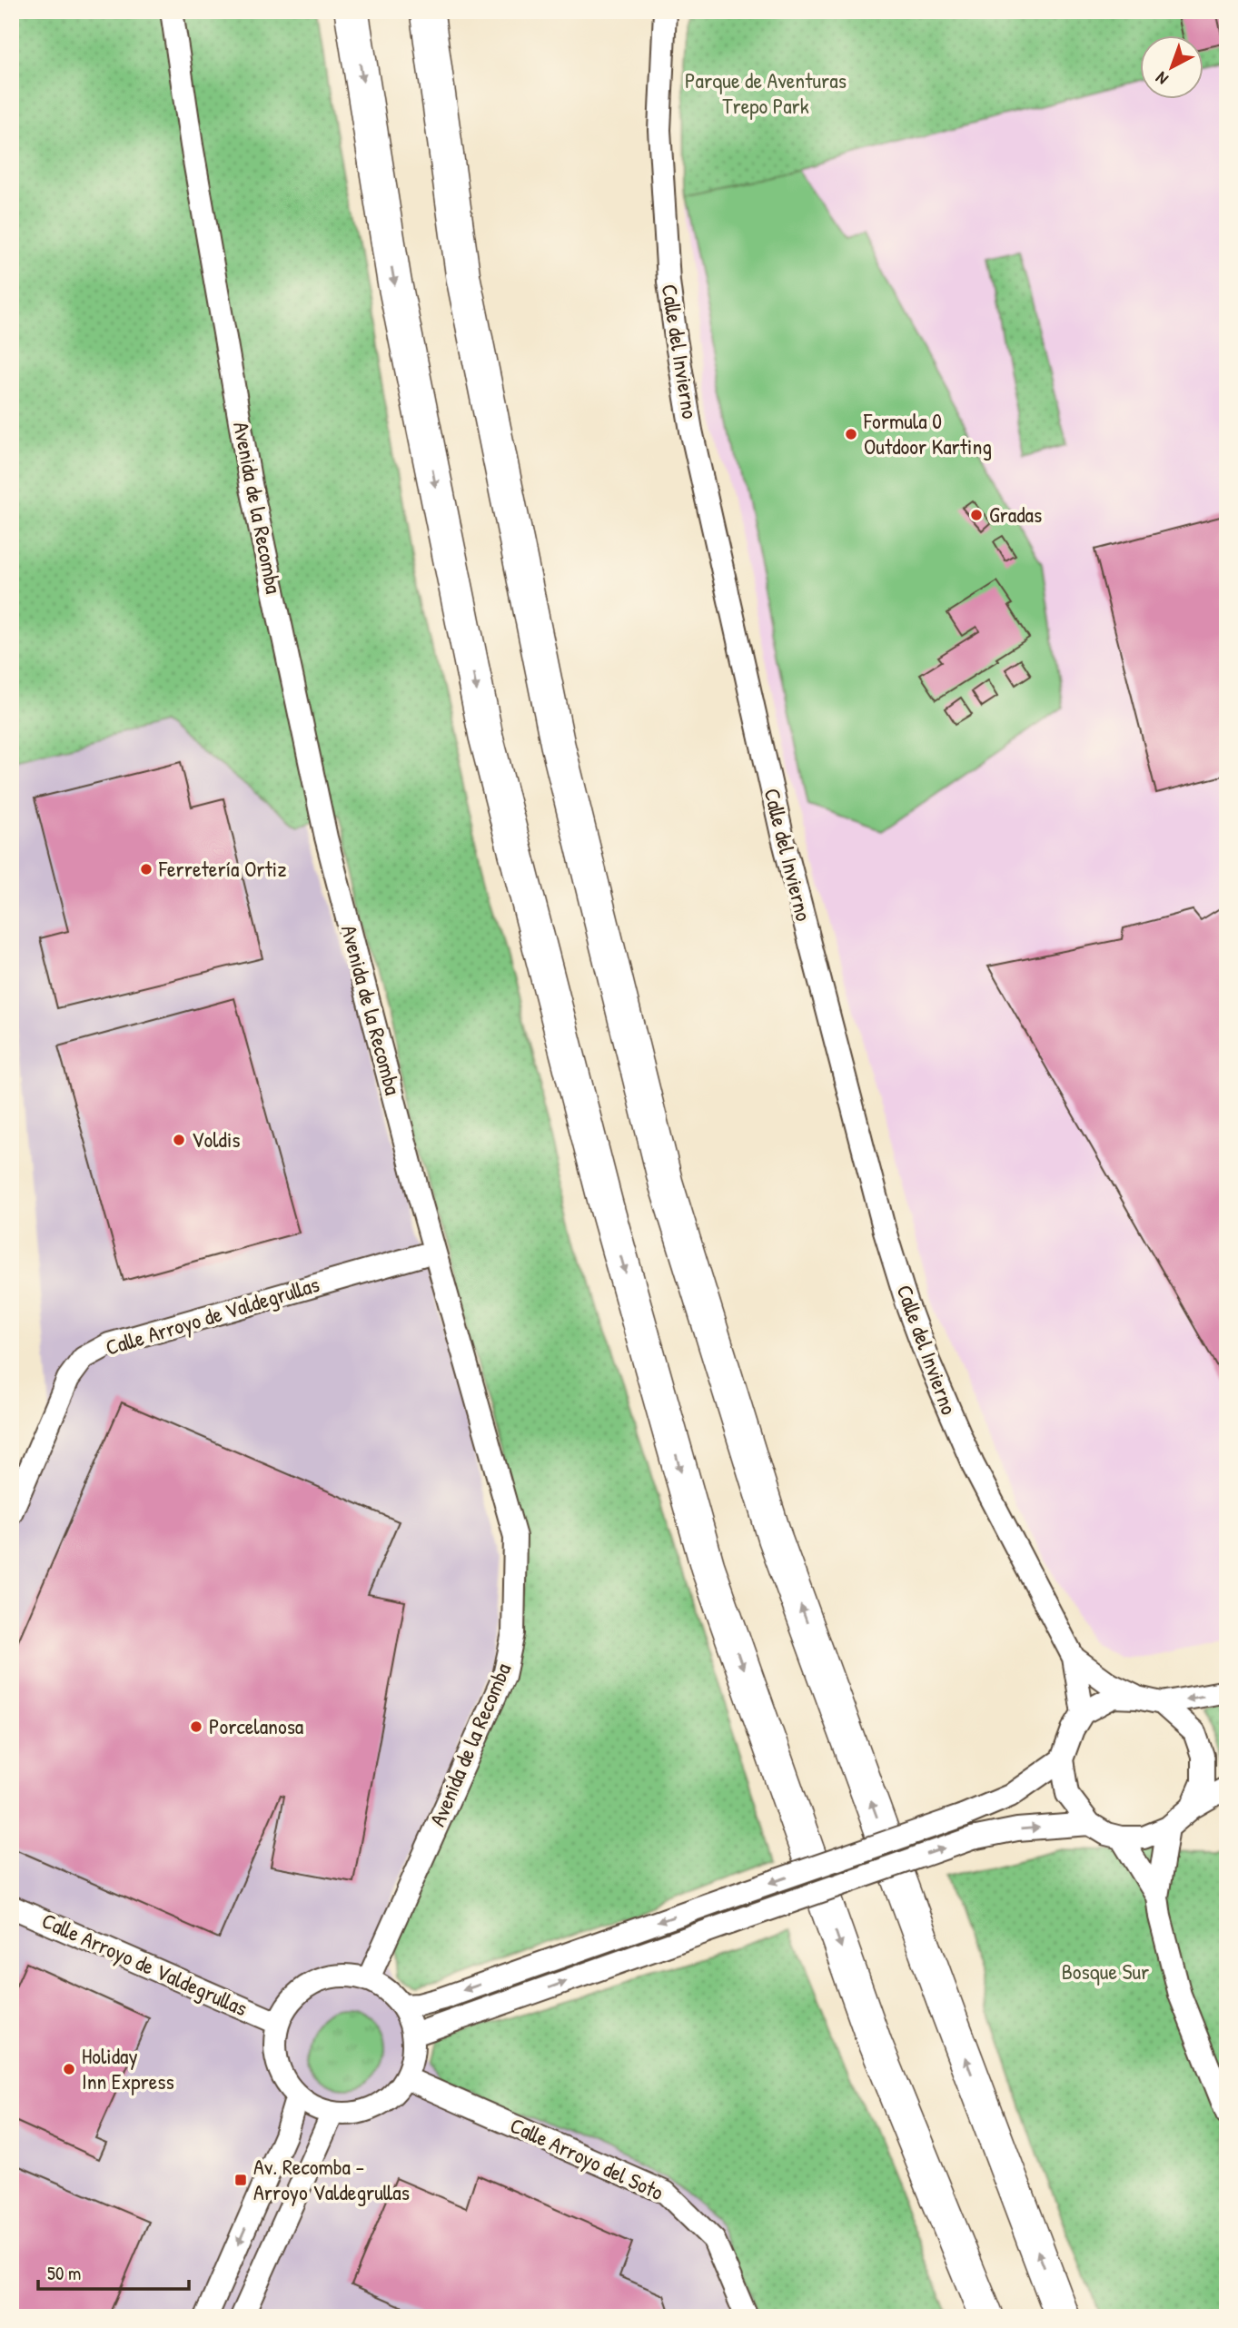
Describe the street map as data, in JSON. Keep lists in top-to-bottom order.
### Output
{
  "streets": {
    "street": [
      "Calle del Invierno",
      "Avenida de la Recomba",
      "Calle Arroyo de Valdegrullas",
      "Calle Arroyo del Soto"
    ]
  },
  "crossings": [
    ["Avenida de la Recomba", "Calle Arroyo de Valdegrullas"],
    ["Avenida de la Recomba", "Calle Arroyo del Soto"],
    ["Calle Arroyo de Valdegrullas", "Calle Arroyo del Soto"]
  ],
  "parks": ["Parque de Aventuras Trepo Park", "Bosque Sur"],
  "places": {
    "other": [
      "Formula 0 Outdoor Karting",
      "Gradas",
      "Ferretería Ortiz",
      "Voldis",
      "Porcelanosa",
      "Holiday Inn Express"
    ],
    "transit": ["Av. Recomba - Arroyo Valdegrullas"]
  },
  "scale_bar": "50 m",
  "north": "bottom left"
}
